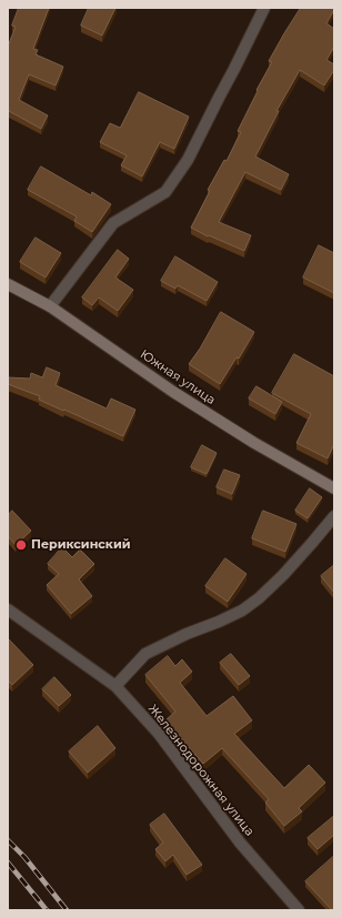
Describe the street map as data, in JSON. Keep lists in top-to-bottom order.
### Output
{
  "streets": {
    "street": ["Южная улица", "Железнодорожная улица"]
  },
  "places": ["Периксинский"]
}
